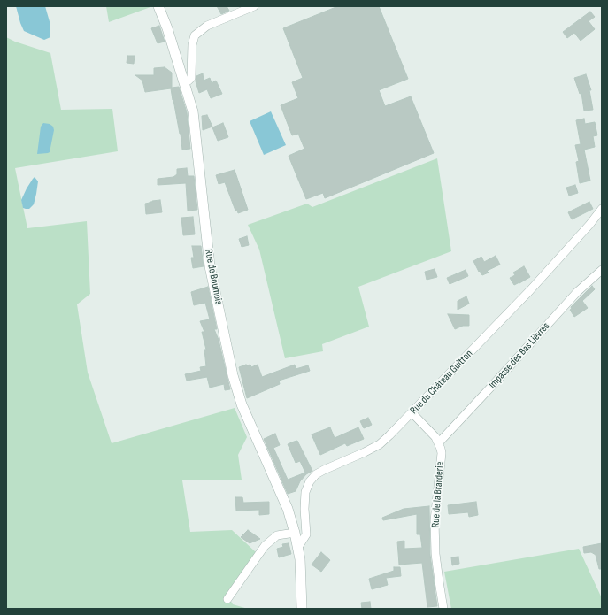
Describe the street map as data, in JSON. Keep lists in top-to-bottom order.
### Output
{
  "streets": {
    "street": [
      "Rue de Boumois",
      "Impasse des Bas Lièvres",
      "Rue du Château Guitton",
      "Rue de la Brarderie"
    ]
  },
  "crossings": [
    ["Rue de Boumois", "Rue du Château Guitton"],
    ["Impasse des Bas Lièvres", "Rue de la Brarderie"]
  ]
}
